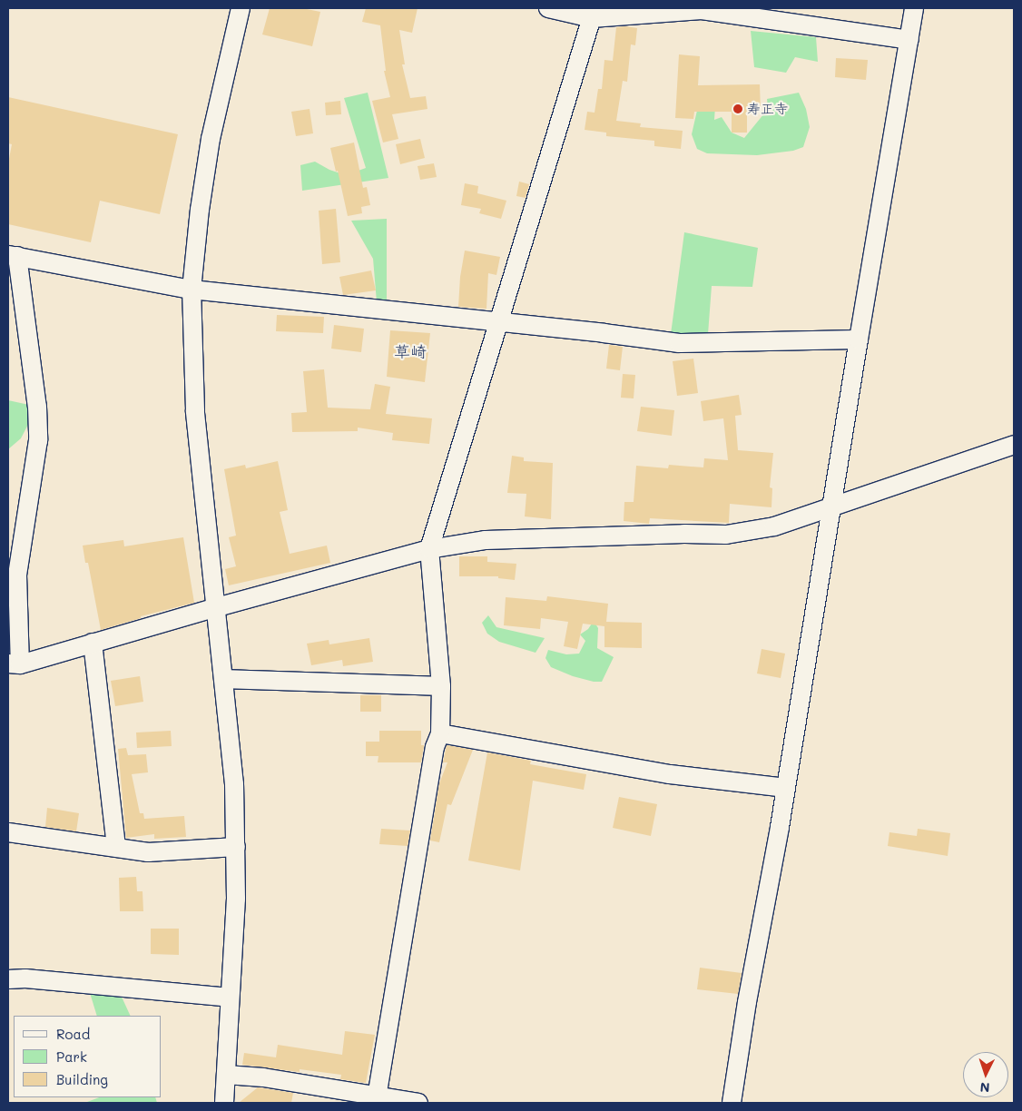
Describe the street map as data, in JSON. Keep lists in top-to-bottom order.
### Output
{
  "districts": ["草崎"],
  "places": ["寿正寺"],
  "legend": ["Road", "Park", "Building"],
  "north": "bottom"
}
